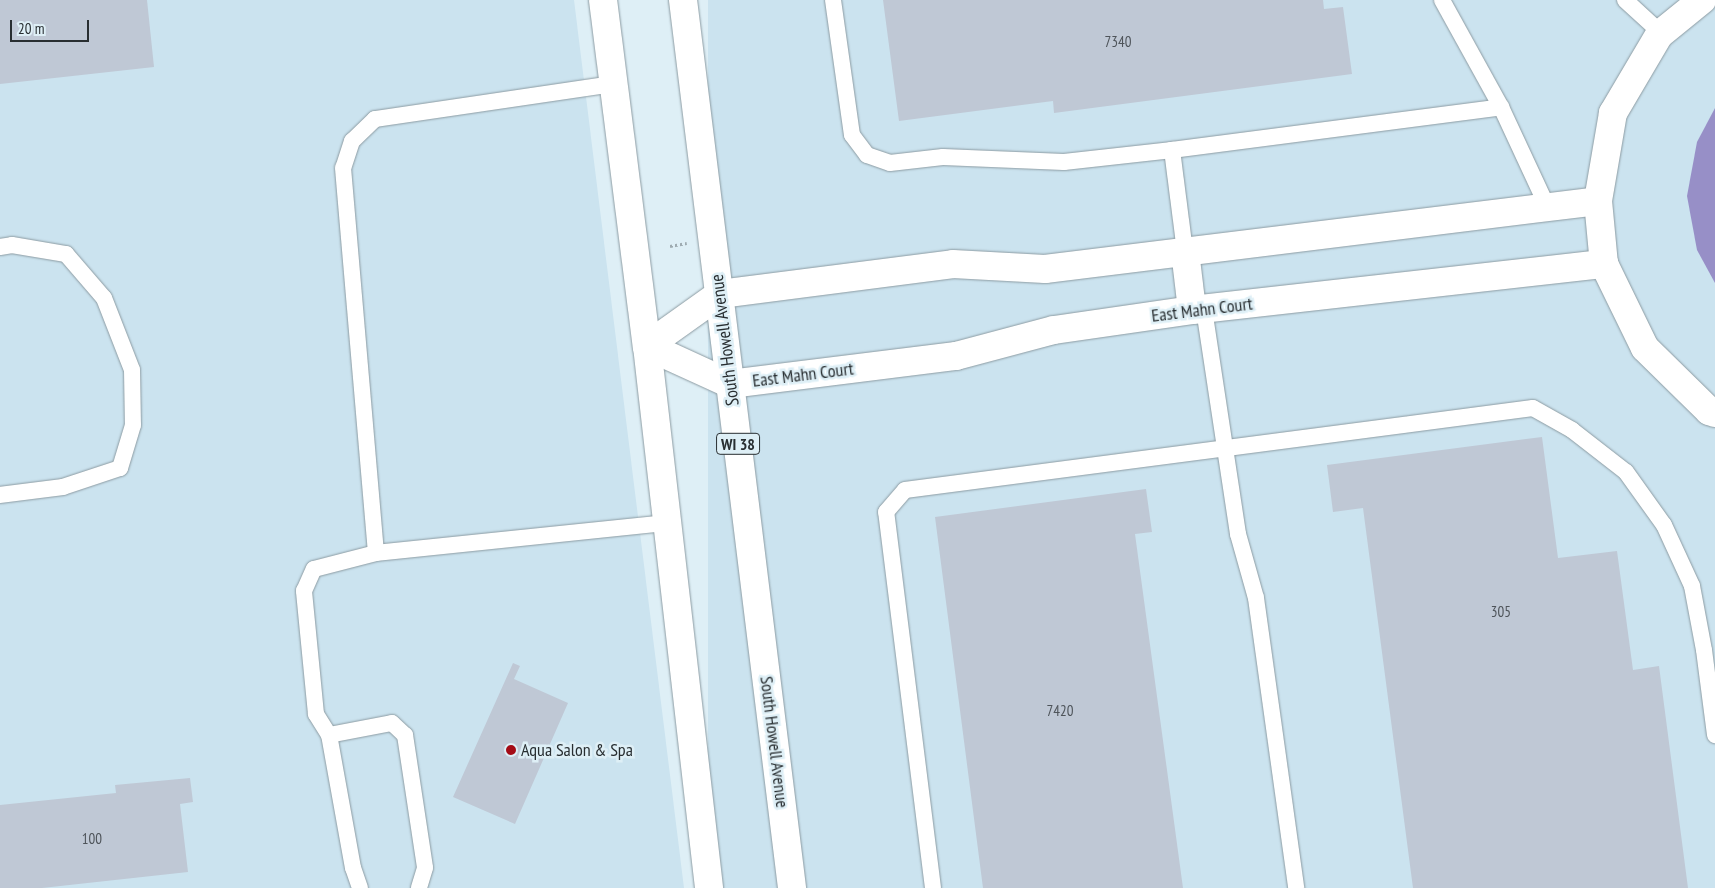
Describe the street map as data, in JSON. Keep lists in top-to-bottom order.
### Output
{
  "streets": {
    "street": ["East Mahn Court", "South Howell Avenue", "WI 38"]
  },
  "crossings": [
    ["East Mahn Court", "South Howell Avenue"]
  ],
  "places": ["Aqua Salon & Spa"],
  "house_numbers": [
    "7340",
    "305",
    "7420",
    "100"
  ],
  "scale_bar": "20 m"
}
